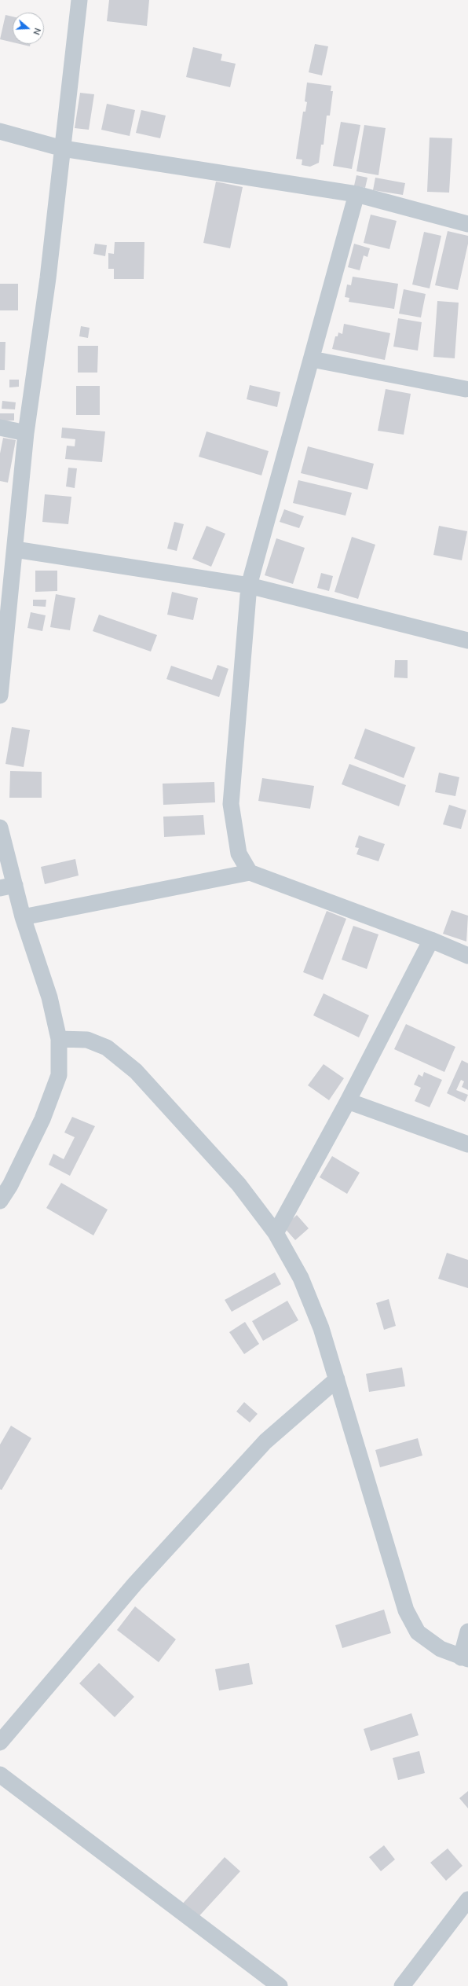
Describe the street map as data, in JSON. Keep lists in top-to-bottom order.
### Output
{
  "north": "right"
}
